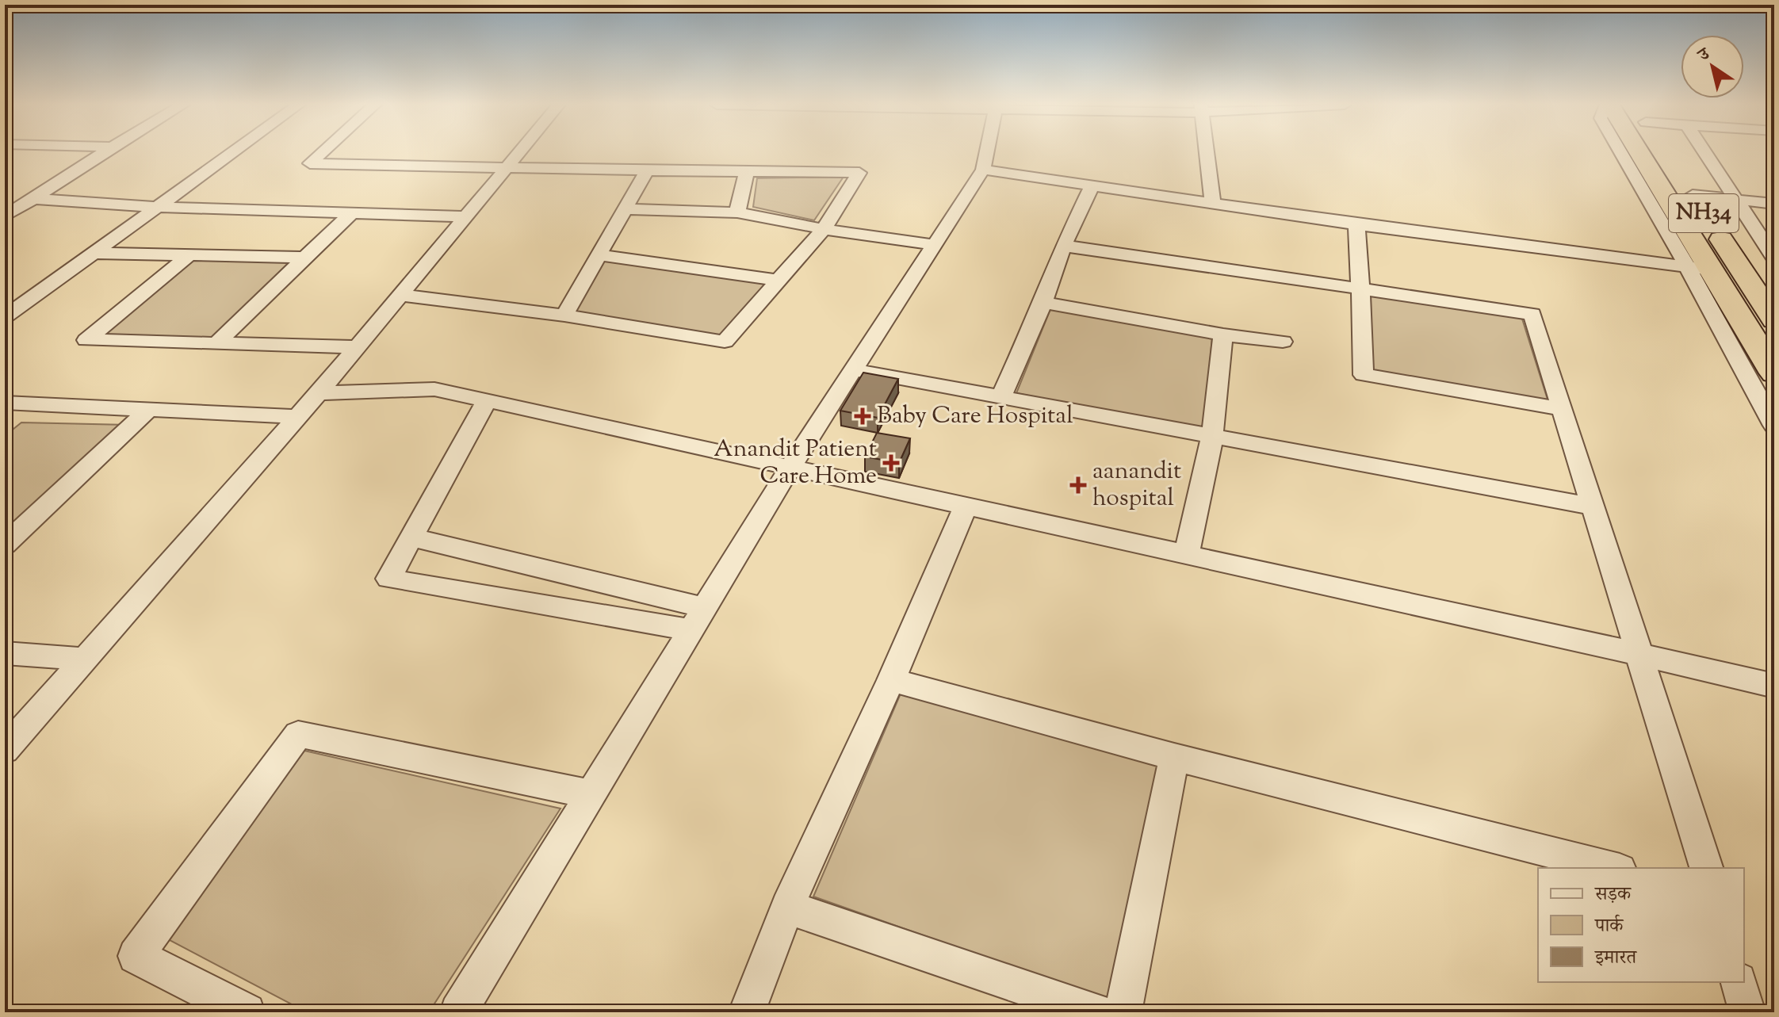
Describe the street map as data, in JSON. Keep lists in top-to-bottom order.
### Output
{
  "streets": {
    "highway": ["NH34"]
  },
  "places": {
    "health": ["Baby Care Hospital", "Anandit Patient Care Home", "aanandit hospital"]
  },
  "legend": ["सड़क", "पार्क", "इमारत"],
  "north": "top left"
}
